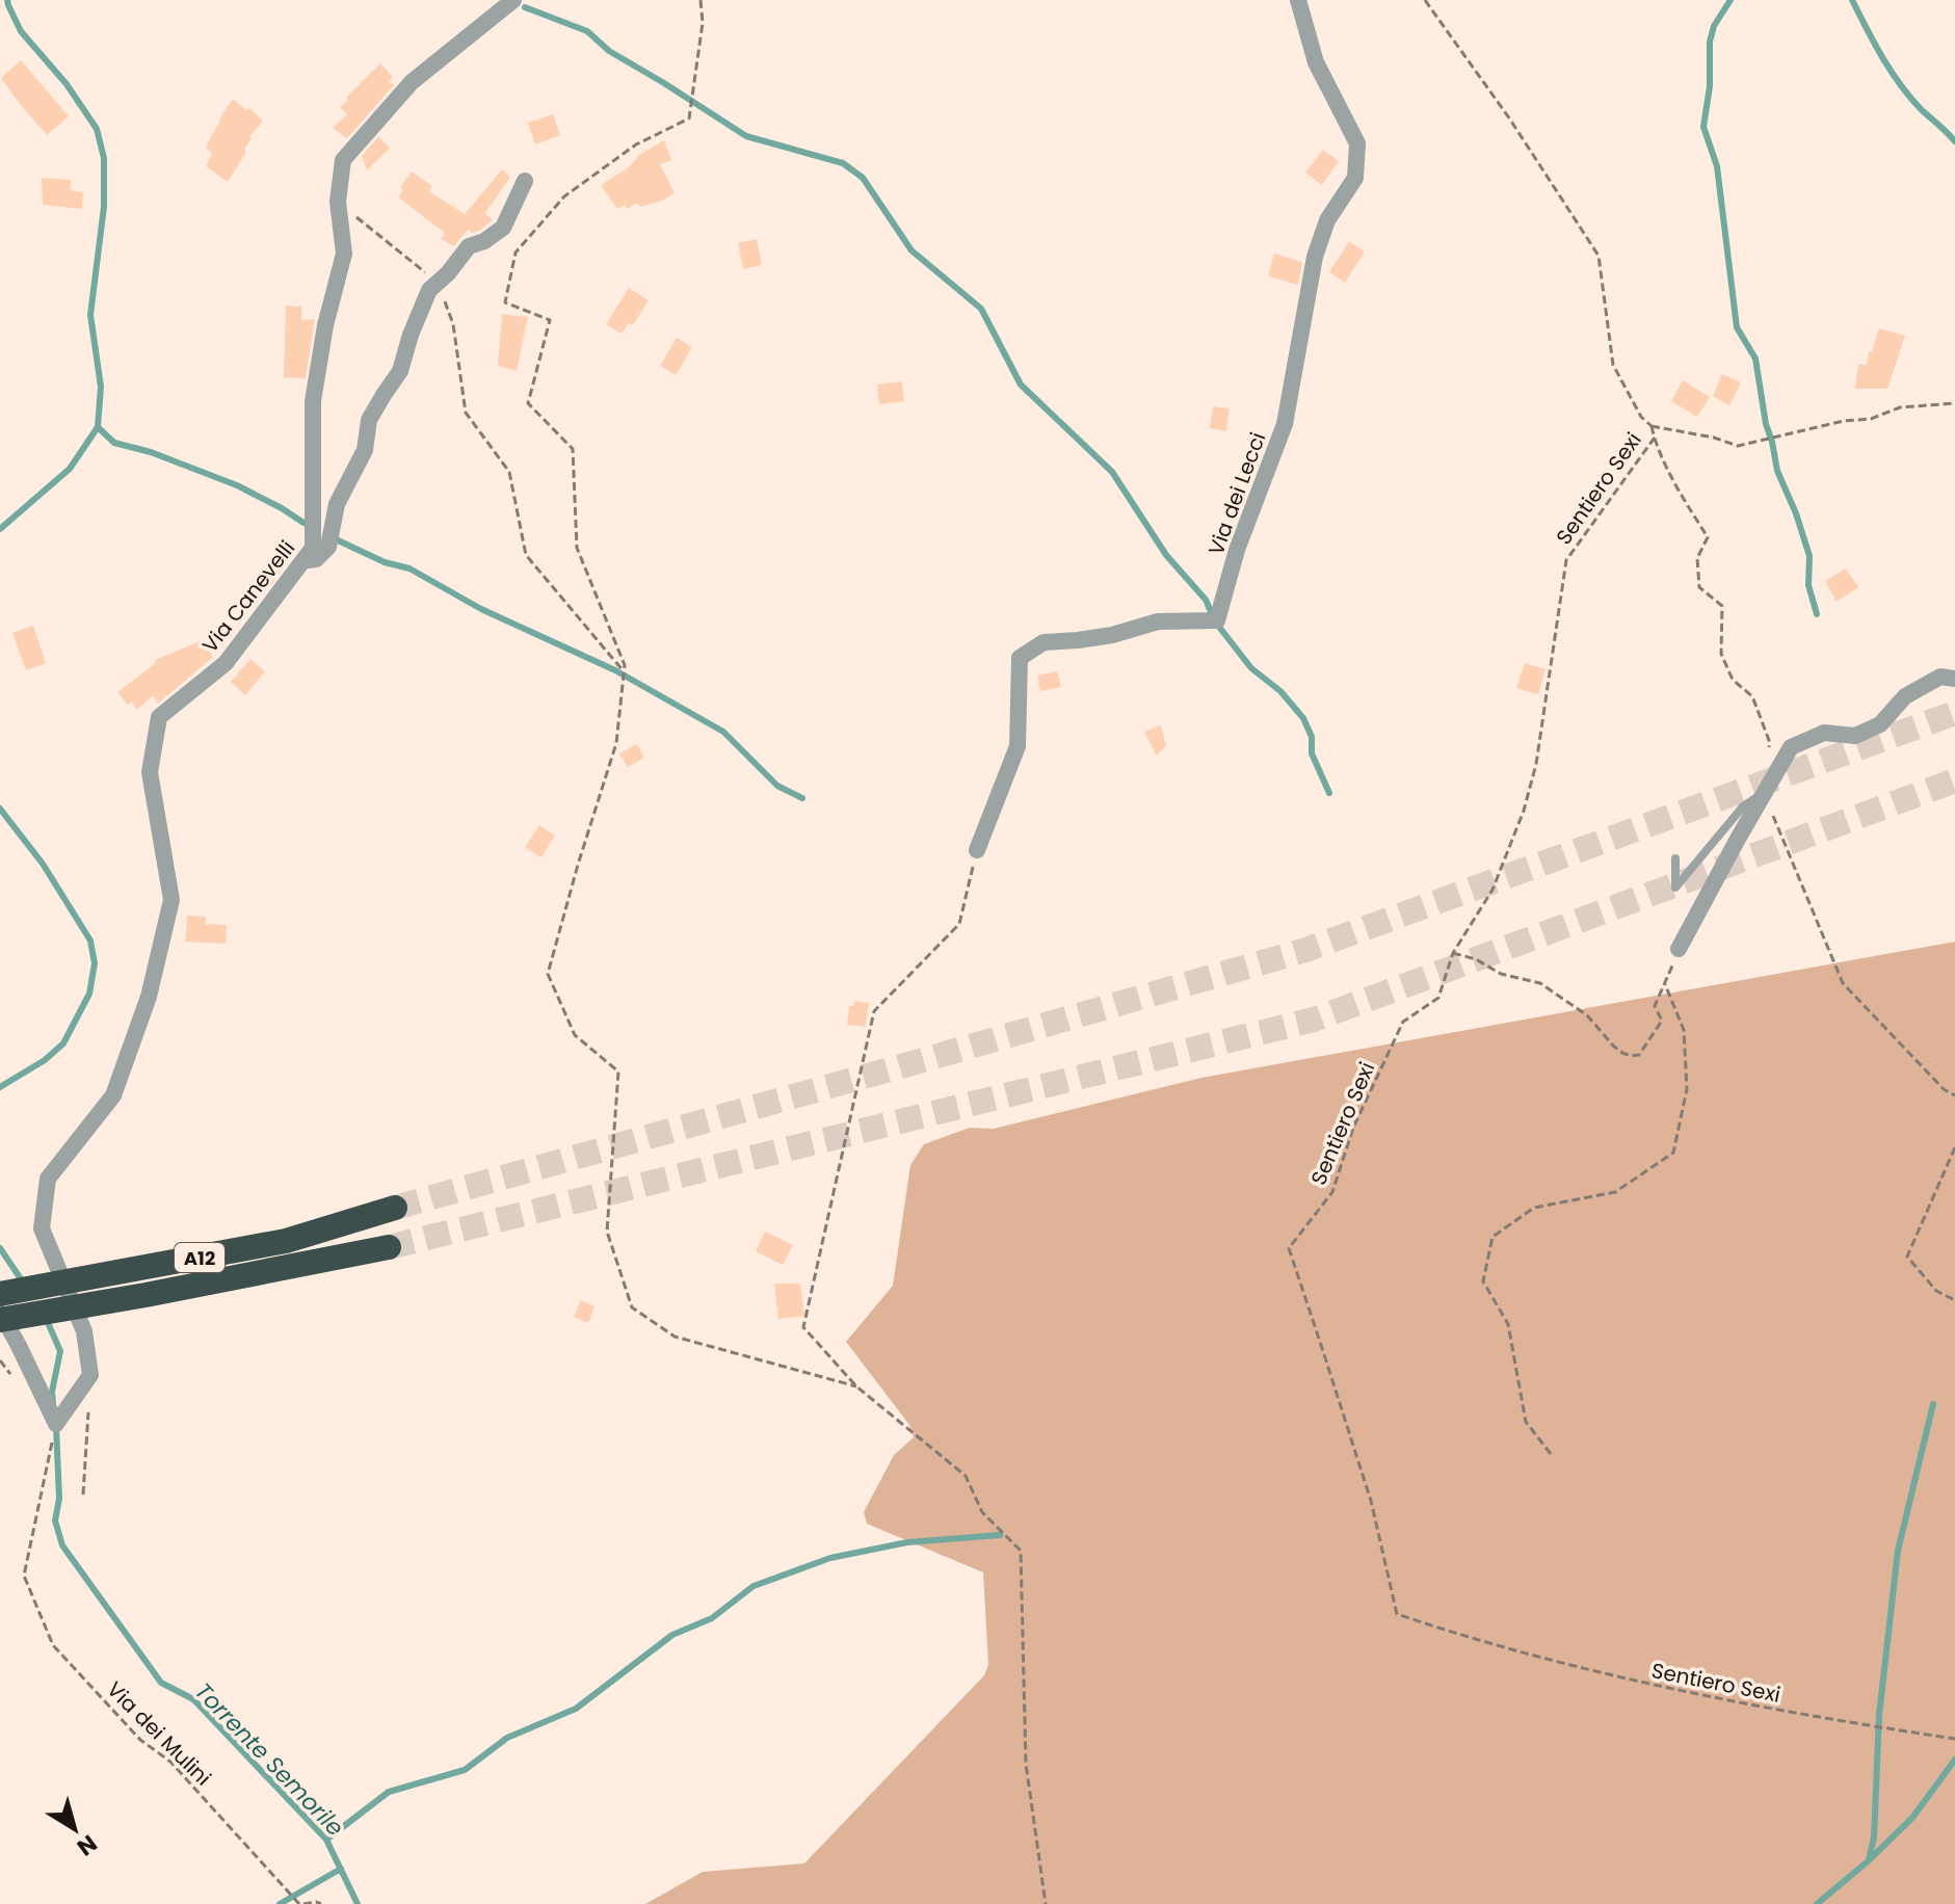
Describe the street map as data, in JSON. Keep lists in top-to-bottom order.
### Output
{
  "streets": {
    "highway": ["A12"],
    "street": ["Via dei Lecci", "Via Canevelli"],
    "path": ["Sentiero Sexi", "Via dei Mulini"]
  },
  "water": ["Torrente Semorile"],
  "north": "bottom right"
}
